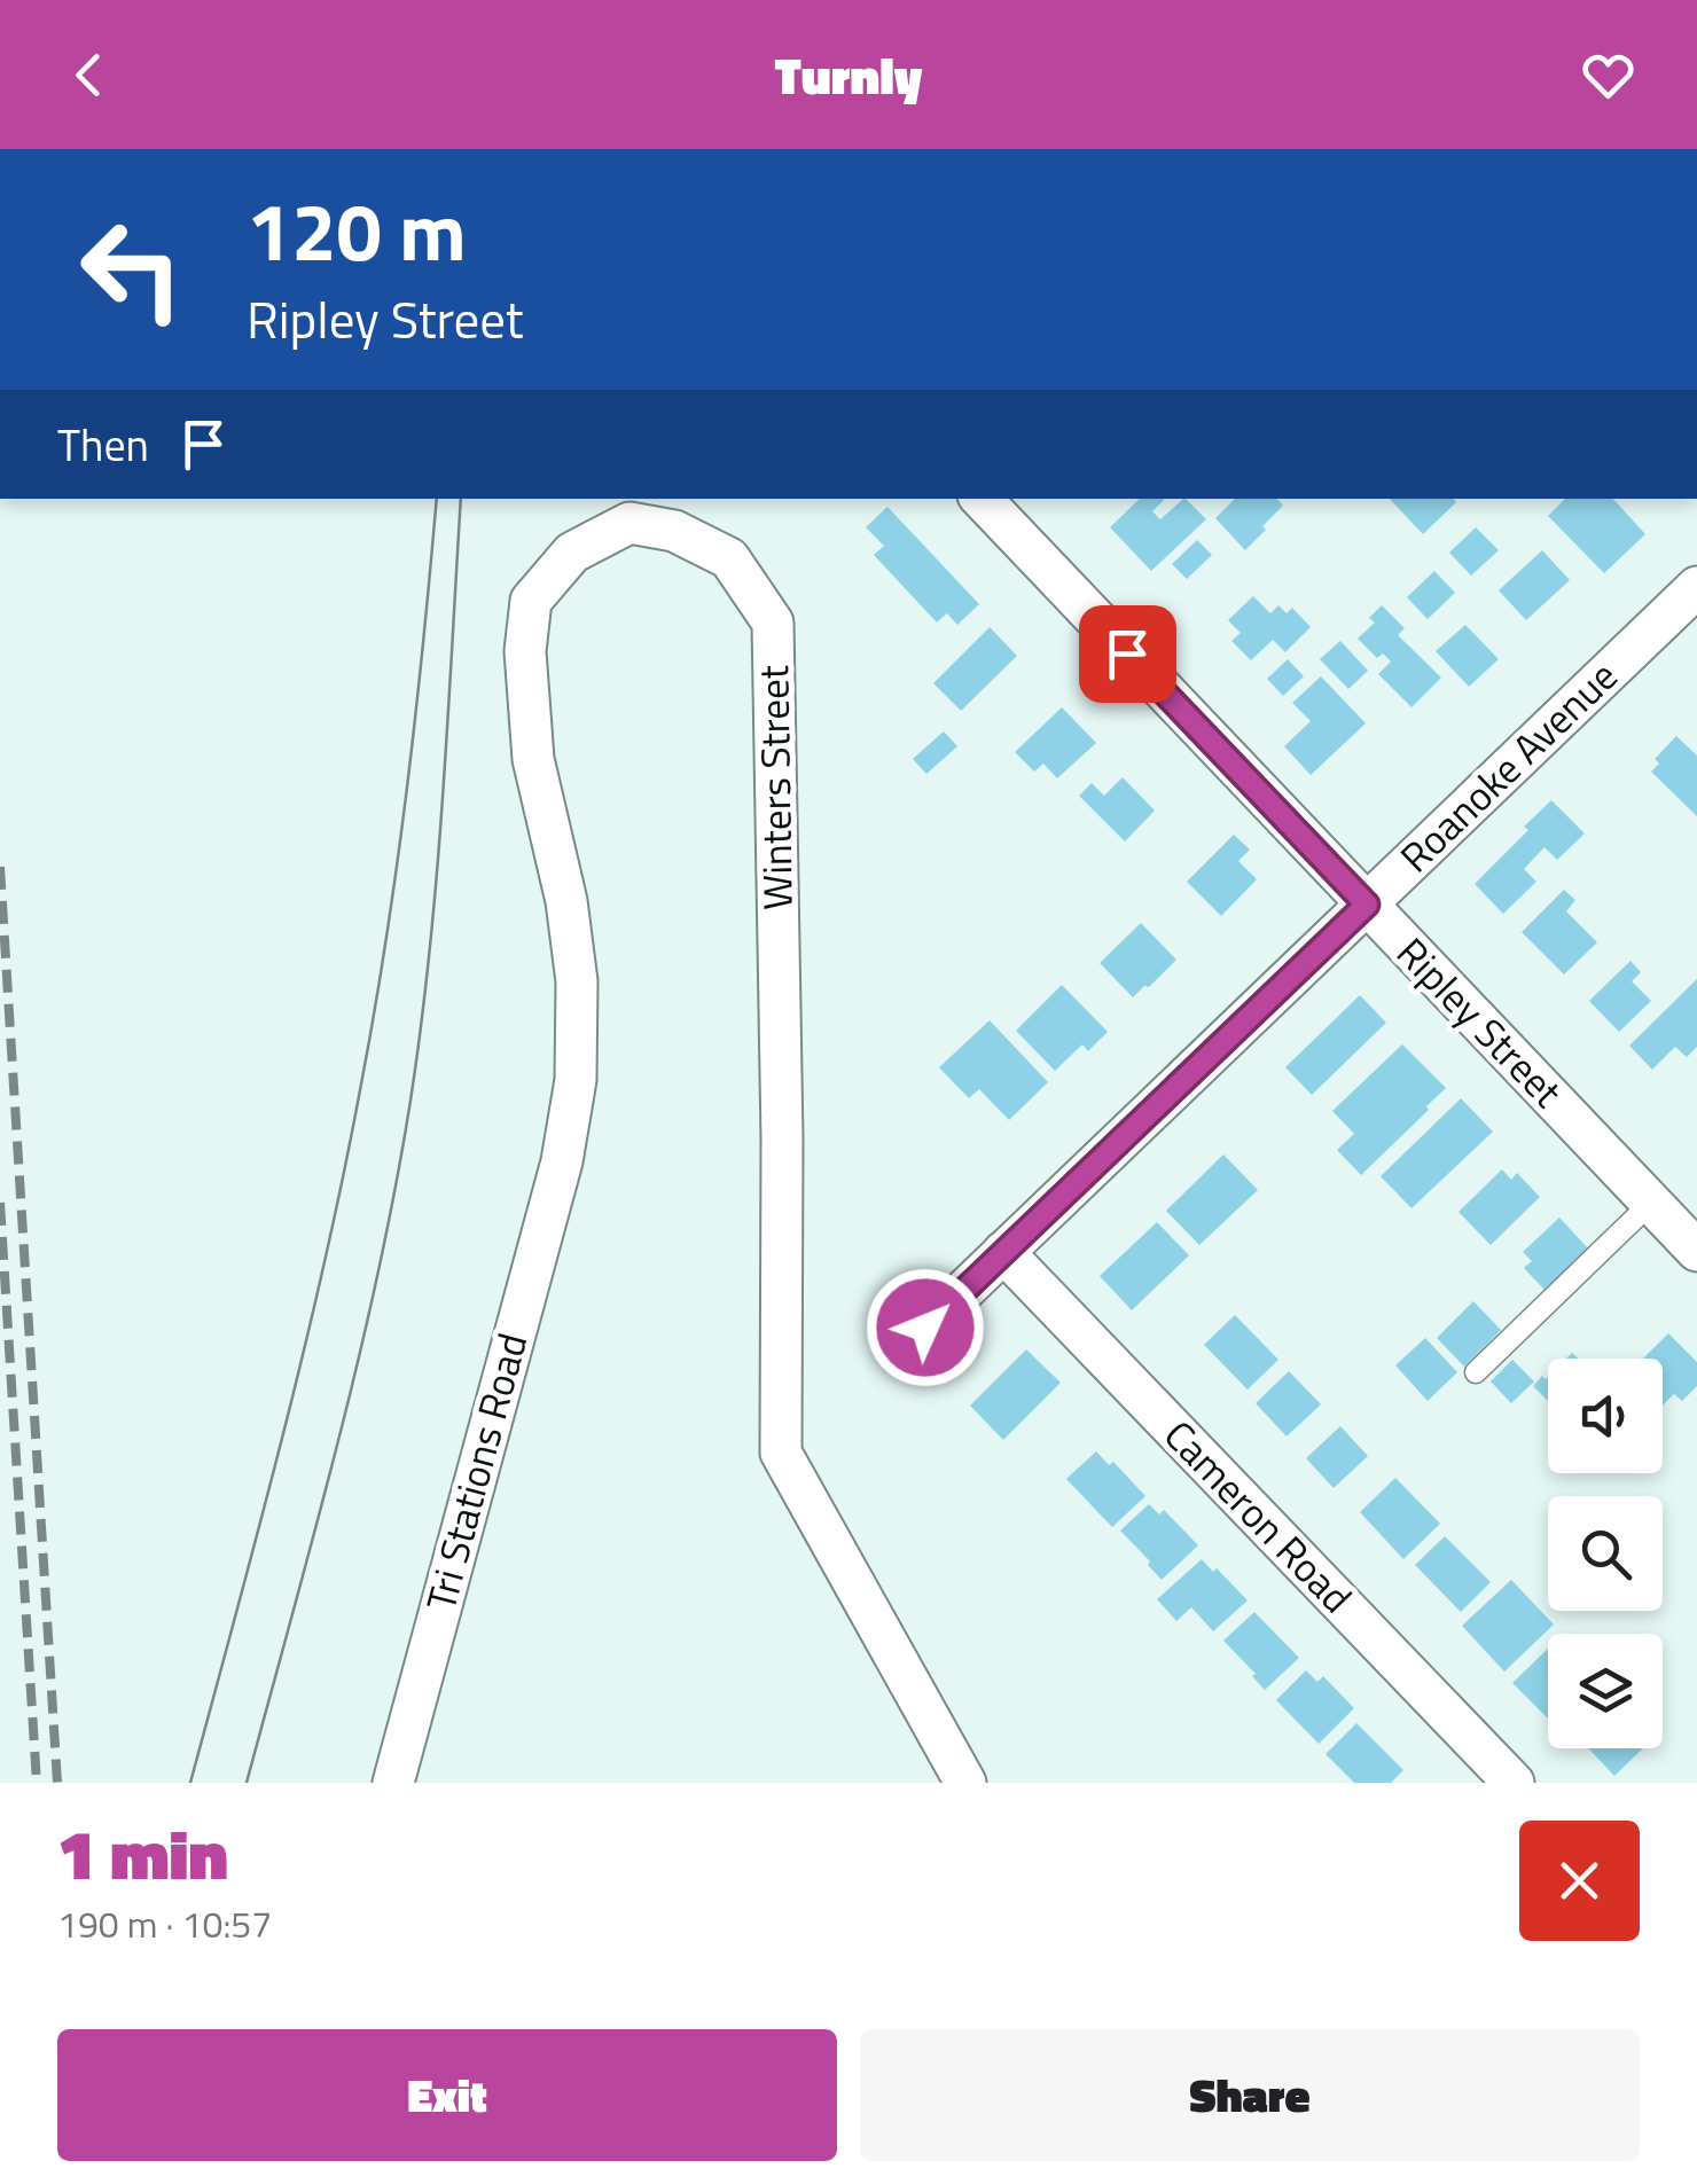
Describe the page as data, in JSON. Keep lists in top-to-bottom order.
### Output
{
  "streets": {
    "street": [
      "Roanoke Avenue",
      "Winters Street",
      "Ripley Street",
      "Tri Stations Road",
      "Cameron Road"
    ]
  },
  "crossings": [
    ["Roanoke Avenue", "Ripley Street"],
    ["Roanoke Avenue", "Cameron Road"],
    ["Winters Street", "Tri Stations Road"]
  ],
  "page": {
    "header": "Turnly",
    "turn": ["120 m", "Ripley Street"],
    "then": "Then",
    "heading": ["1 min", "190 m · 10:57"],
    "buttons": ["Exit", "Share"]
  }
}
